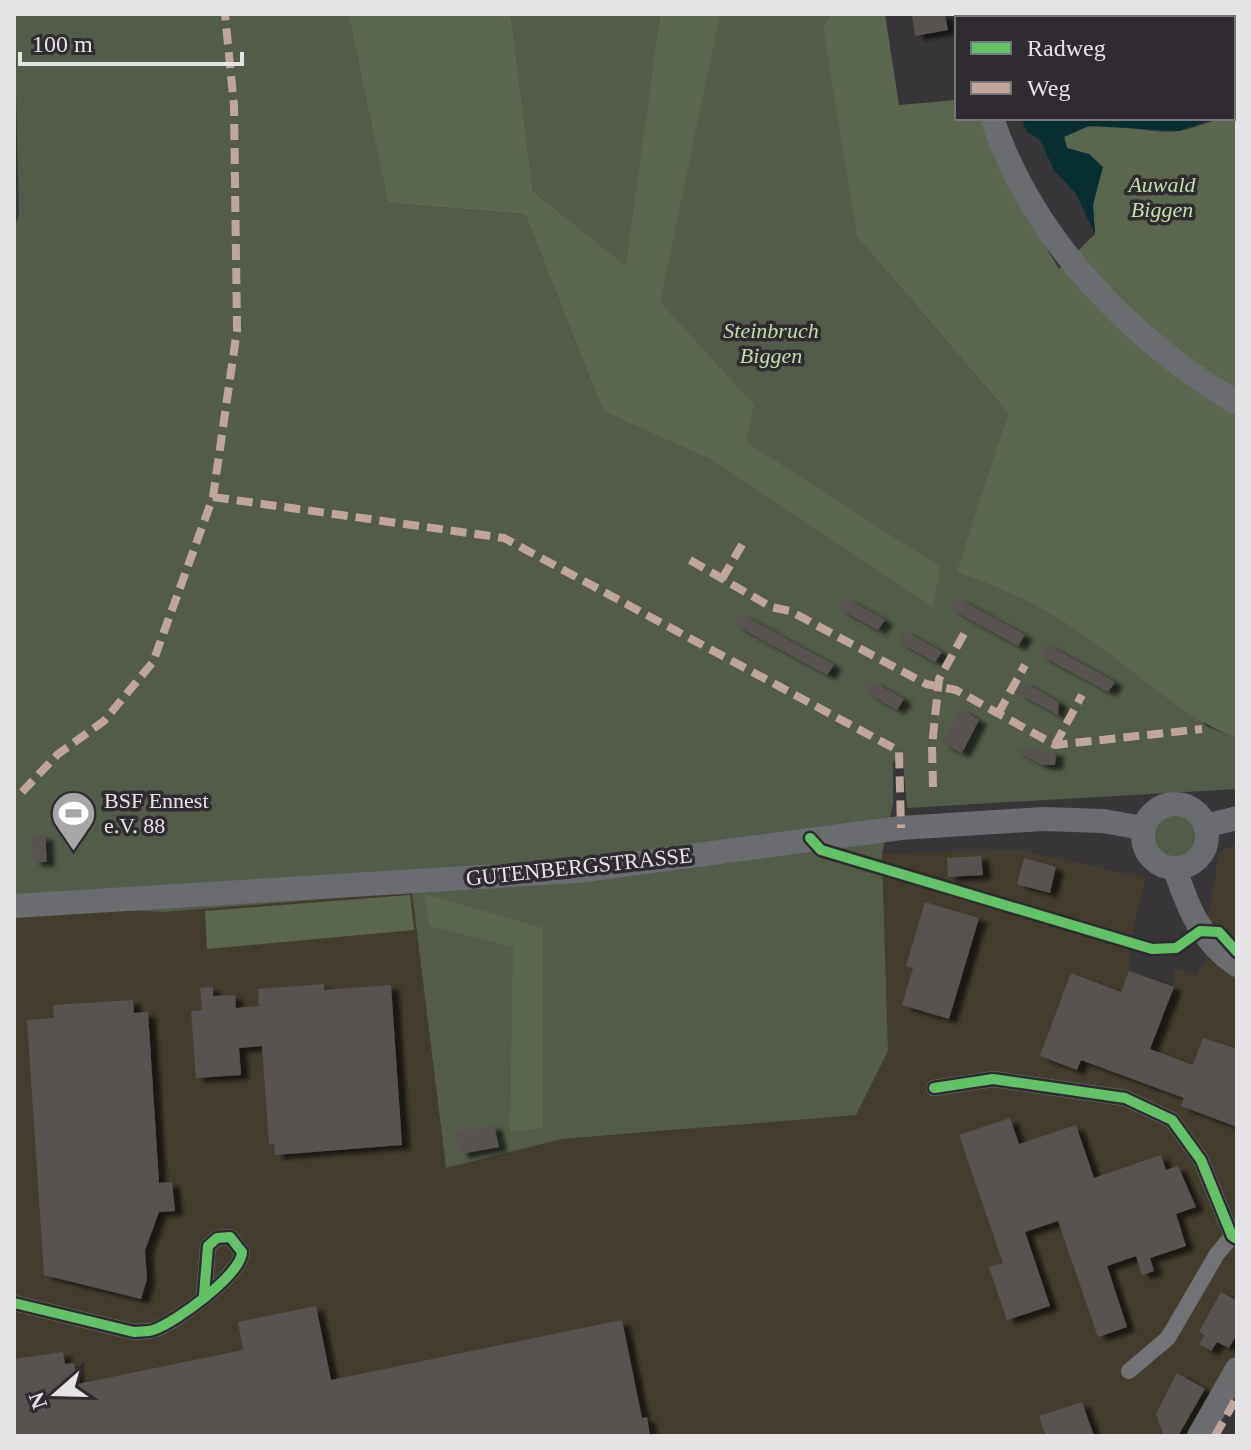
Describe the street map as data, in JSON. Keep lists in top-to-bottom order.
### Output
{
  "streets": {
    "main road": ["GUTENBERGSTRASSE"]
  },
  "parks": ["Auwald Biggen", "Steinbruch Biggen"],
  "places": {
    "sports": ["BSF Ennest e.V. 88"]
  },
  "legend": ["Radweg", "Weg"],
  "scale_bar": "100 m",
  "north": "left"
}
